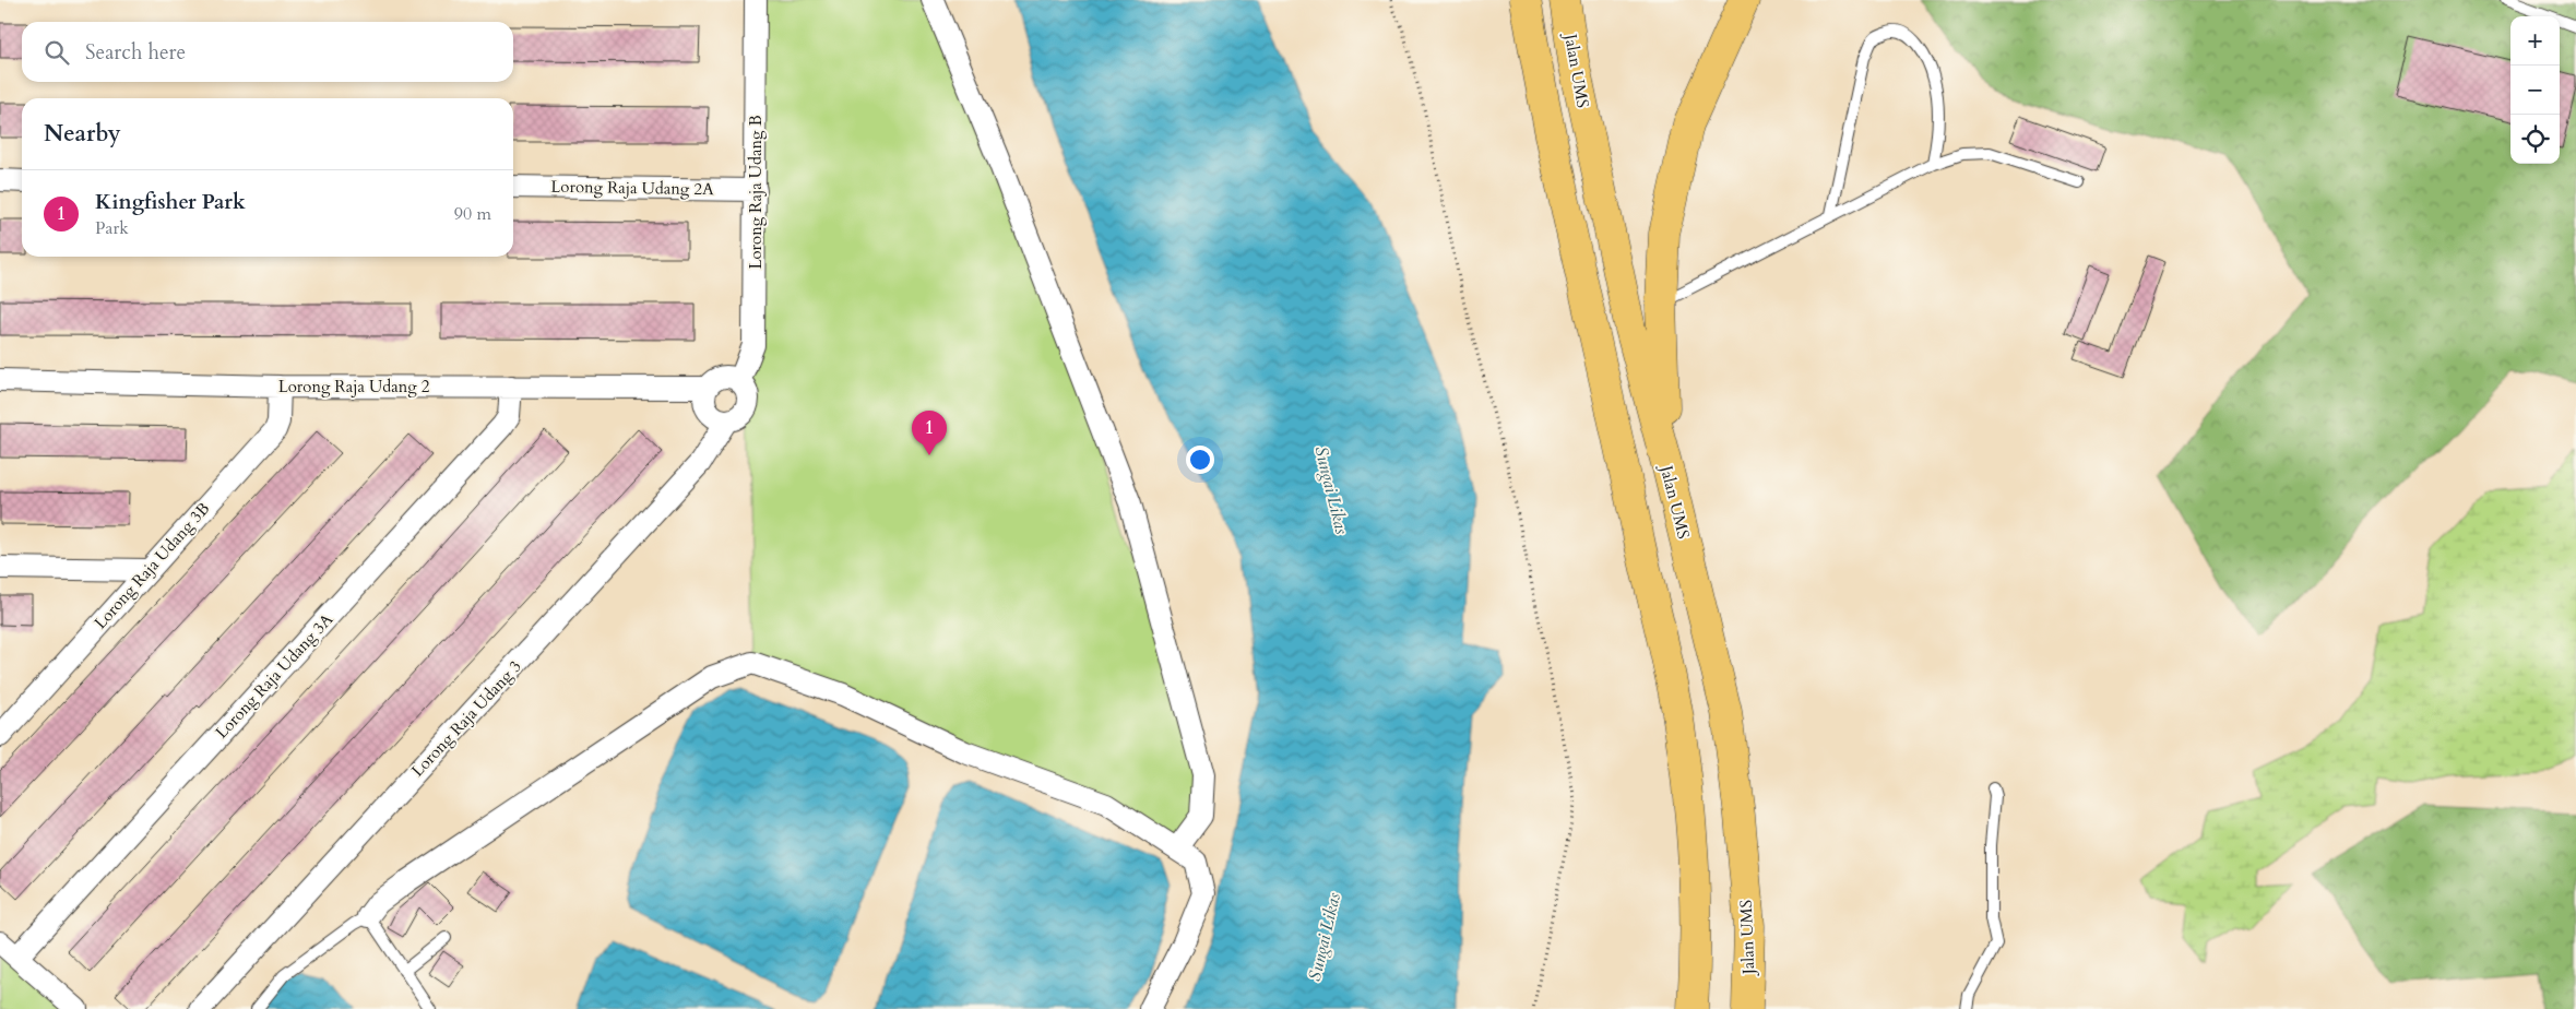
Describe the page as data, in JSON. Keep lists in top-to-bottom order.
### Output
{
  "streets": {
    "highway": ["Jalan UMS"],
    "street": [
      "Lorong Raja Udang 2A",
      "Lorong Raja Udang B",
      "Lorong Raja Udang 2",
      "Lorong Raja Udang 3B",
      "Lorong Raja Udang 3A",
      "Lorong Raja Udang 3"
    ]
  },
  "crossings": [
    ["Lorong Raja Udang 2A", "Lorong Raja Udang B"],
    ["Lorong Raja Udang B", "Lorong Raja Udang 2"],
    ["Lorong Raja Udang B", "Lorong Raja Udang 3"],
    ["Lorong Raja Udang 2", "Lorong Raja Udang 3B"],
    ["Lorong Raja Udang 2", "Lorong Raja Udang 3A"],
    ["Lorong Raja Udang 2", "Lorong Raja Udang 3"]
  ],
  "water": ["Sungai Likas"],
  "page": {
    "map_buttons": ["+", "−"],
    "search": "Search here",
    "heading": "Nearby",
    "list": [
      {
        "mark": "1",
        "name": "Kingfisher Park",
        "note": "Park",
        "value": "90 m"
      }
    ],
    "pins": "1"
  }
}
